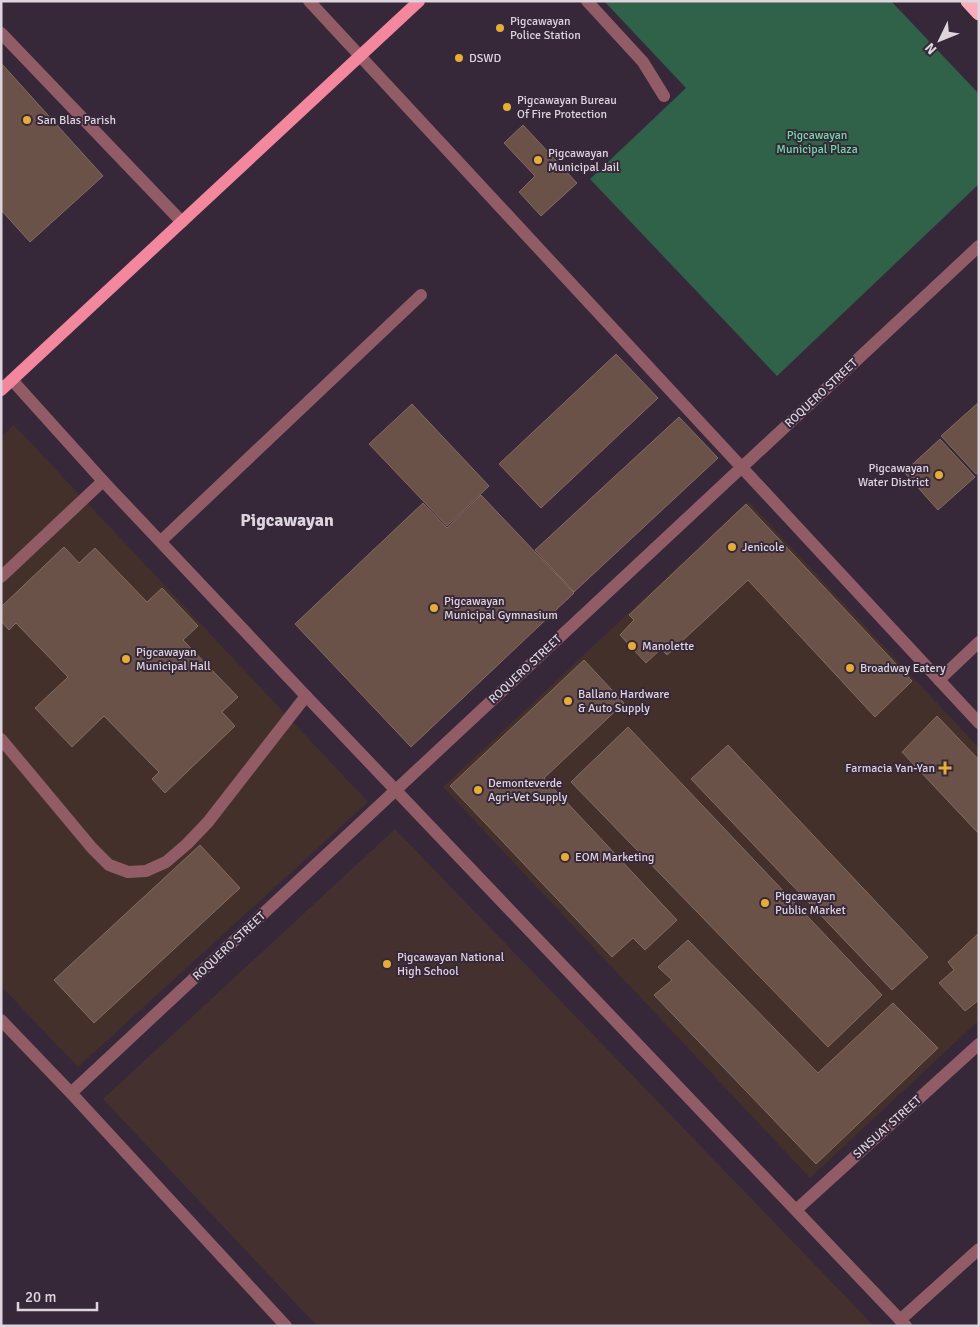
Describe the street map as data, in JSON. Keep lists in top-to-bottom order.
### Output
{
  "streets": {
    "street": ["ROQUERO STREET", "SINSUAT STREET"]
  },
  "districts": ["Pigcawayan"],
  "parks": ["Pigcawayan Municipal Plaza"],
  "places": {
    "other": [
      "Pigcawayan Police Station",
      "DSWD",
      "Pigcawayan Bureau Of Fire Protection",
      "San Blas Parish",
      "Pigcawayan Municipal Jail",
      "Pigcawayan Water District",
      "Jenicole",
      "Pigcawayan Municipal Gymnasium",
      "Manolette",
      "Pigcawayan Municipal Hall",
      "Broadway Eatery",
      "Ballano Hardware & Auto Supply",
      "Demonteverde Agri-Vet Supply",
      "EOM Marketing",
      "Pigcawayan Public Market",
      "Pigcawayan National High School"
    ],
    "health": ["Farmacia Yan-Yan"]
  },
  "scale_bar": "20 m",
  "north": "bottom left"
}
